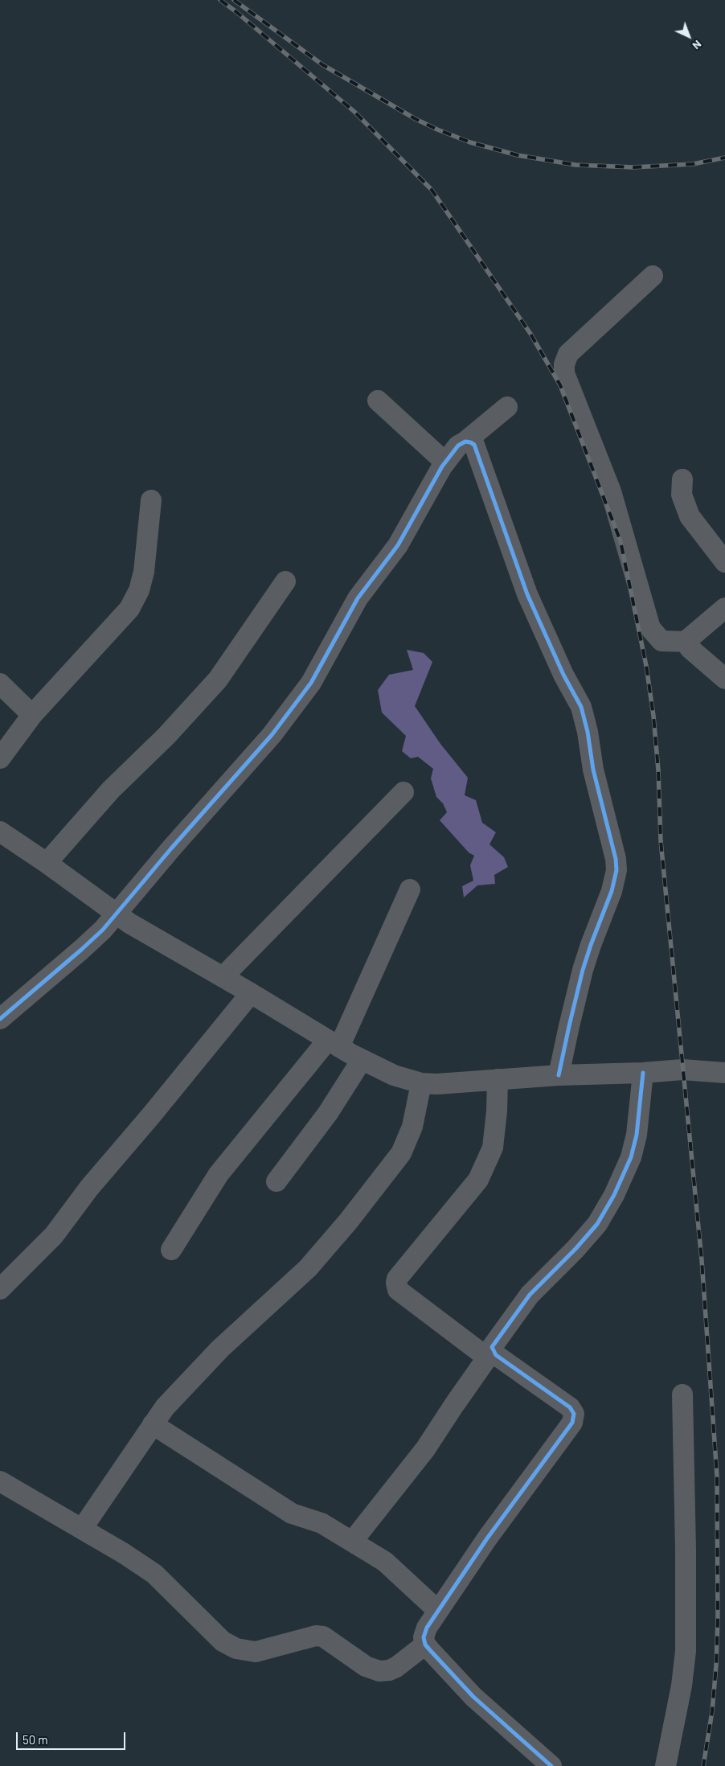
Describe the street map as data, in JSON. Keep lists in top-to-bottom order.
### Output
{
  "scale_bar": "50 m",
  "north": "bottom right"
}
